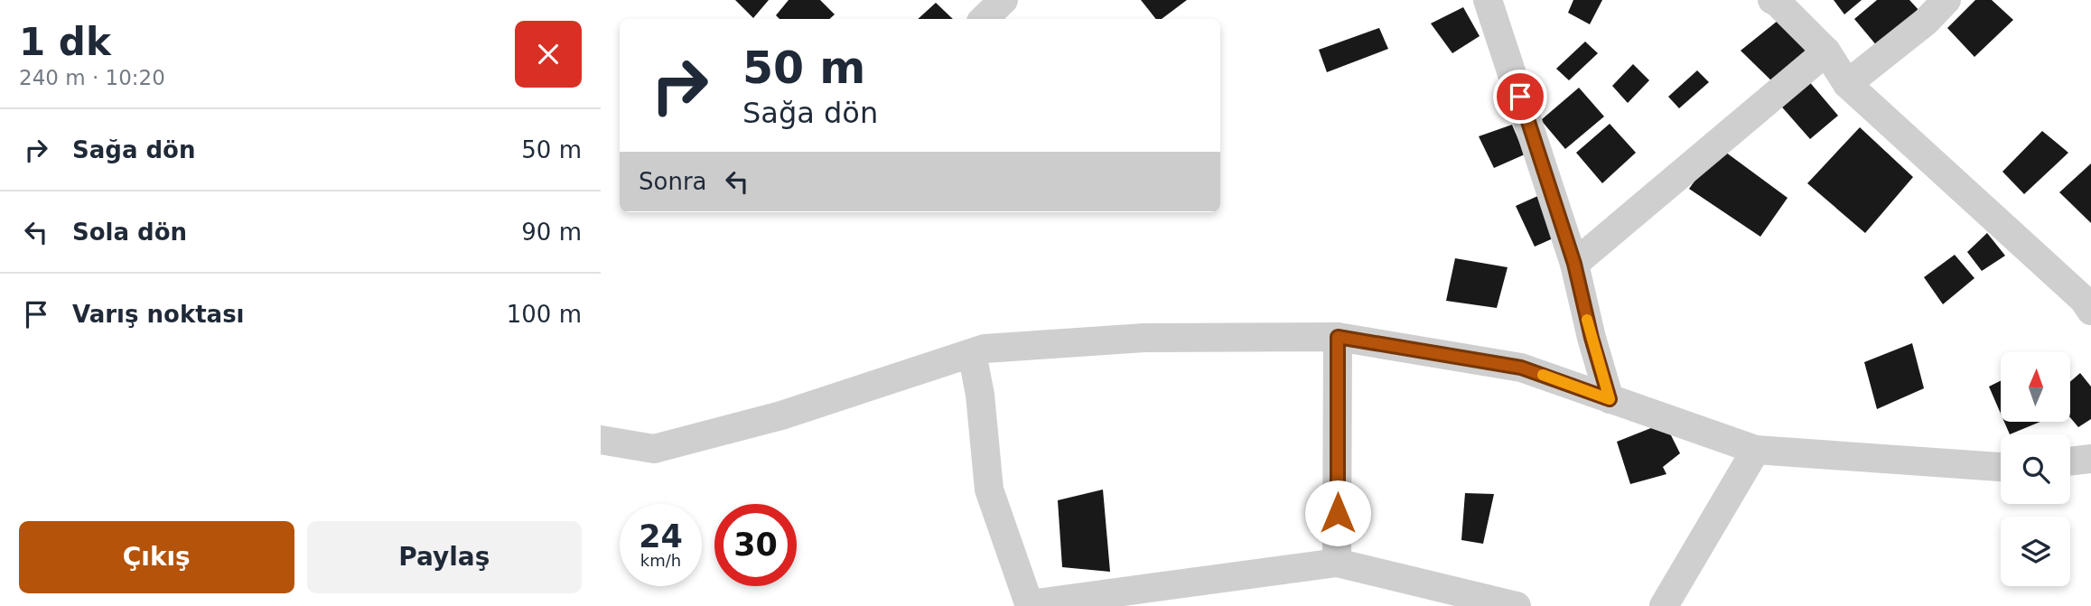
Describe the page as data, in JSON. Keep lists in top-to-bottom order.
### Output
{
  "north": "top",
  "page": {
    "heading": ["1 dk", "240 m · 10:20"],
    "turn": ["50 m", "Sağa dön"],
    "list": [
      {
        "name": "Sağa dön",
        "value": "50 m"
      },
      {
        "name": "Sola dön",
        "value": "90 m"
      },
      {
        "name": "Varış noktası",
        "value": "100 m"
      }
    ],
    "then": "Sonra",
    "speed": "24 km/h",
    "limit": "30",
    "buttons": ["Çıkış", "Paylaş"]
  }
}
